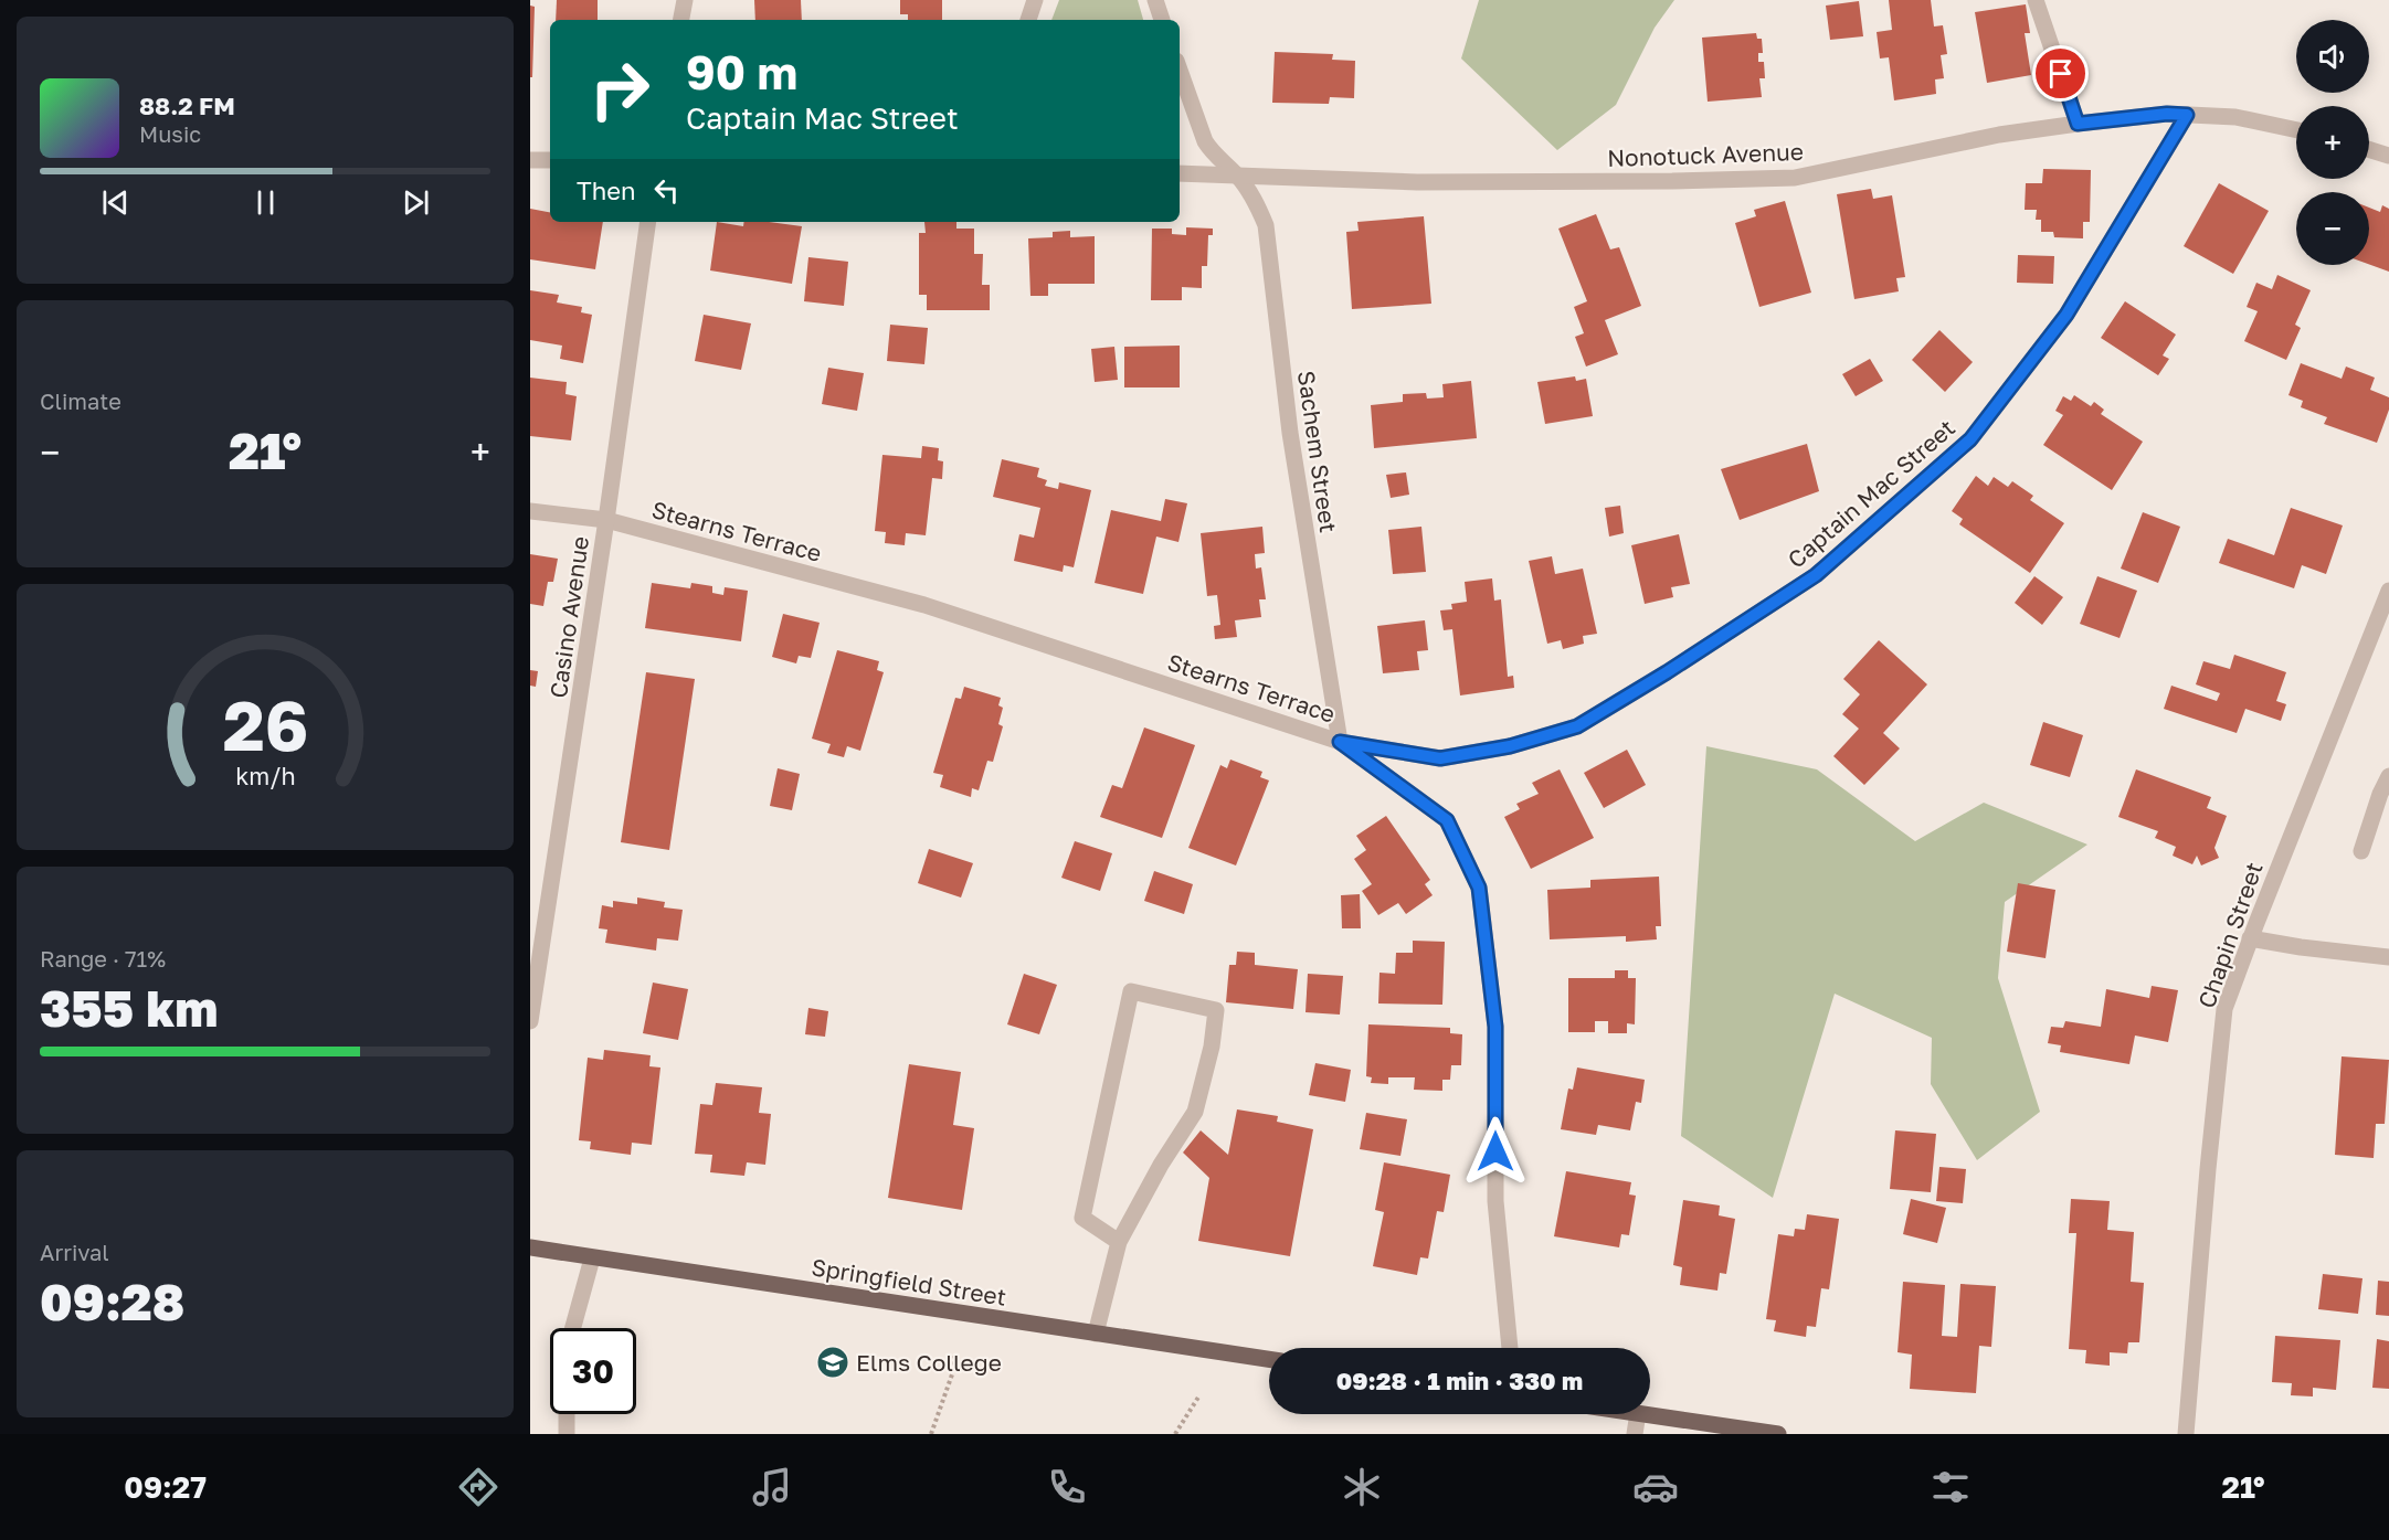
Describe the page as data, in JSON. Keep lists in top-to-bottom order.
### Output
{
  "streets": {
    "main road": ["Springfield Street"],
    "street": [
      "Nonotuck Avenue",
      "Sachem Street",
      "Captain Mac Street",
      "Stearns Terrace",
      "Casino Avenue",
      "Chapin Street"
    ]
  },
  "crossings": [
    ["Nonotuck Avenue", "Sachem Street"],
    ["Nonotuck Avenue", "Captain Mac Street"],
    ["Sachem Street", "Captain Mac Street"],
    ["Sachem Street", "Stearns Terrace"],
    ["Captain Mac Street", "Stearns Terrace"],
    ["Stearns Terrace", "Casino Avenue"]
  ],
  "places": {
    "school or university": ["Elms College"]
  },
  "page": {
    "map_buttons": ["+", "−"],
    "turn": ["90 m", "Captain Mac Street"],
    "song": ["88.2 FM", "Music"],
    "then": "Then",
    "tile": [
      "Climate",
      ["Range · 71%", "355 km"],
      ["Arrival", "09:28"]
    ],
    "heat": ["−", "21°", "+"],
    "limit": "30",
    "trip": "09:28 · 1 min · 330 m",
    "tabs": ["09:27", "21°"],
    "gauge": ["26", "km/h"]
  }
}
